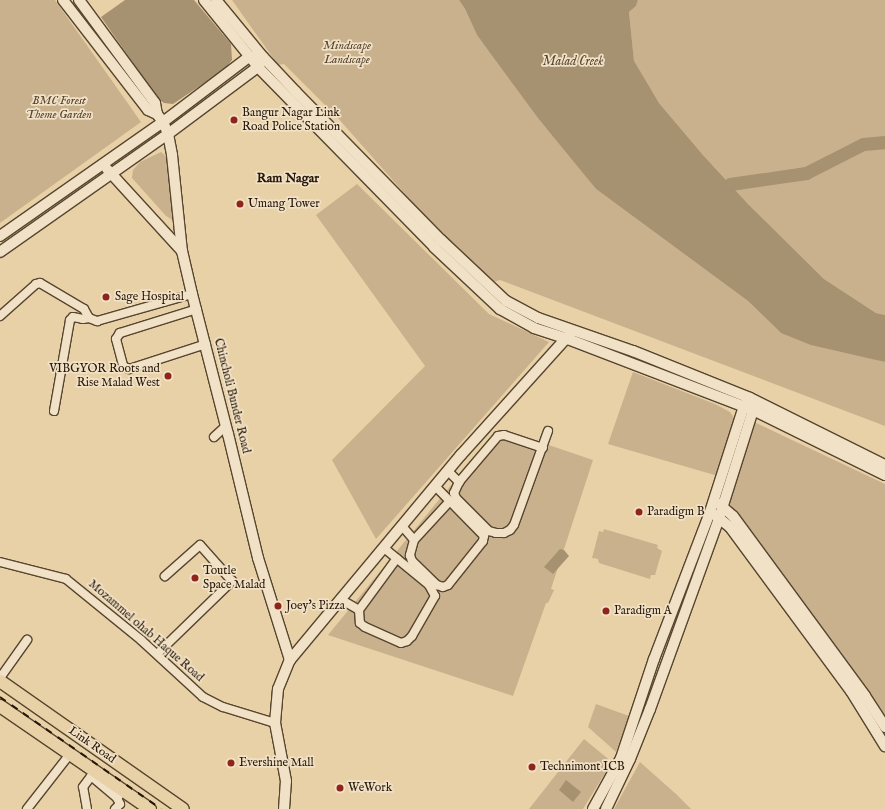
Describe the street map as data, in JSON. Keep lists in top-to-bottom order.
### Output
{
  "streets": {
    "main road": ["Link Road"],
    "street": ["Chincholi Bunder Road", "Mozammel ohab Haque Road"]
  },
  "districts": ["Ram Nagar"],
  "water": ["Malad Creek"],
  "parks": ["Mindscape Landscape", "BMC Forest Theme Garden"],
  "places": [
    "Bangur Nagar Link Road Police Station",
    "Umang Tower",
    "Sage Hospital",
    "VIBGYOR Roots and Rise Malad West",
    "Paradigm B",
    "Toutle Space Malad",
    "Joey's Pizza",
    "Paradigm A",
    "Evershine Mall",
    "Technimont ICB",
    "WeWork"
  ]
}
